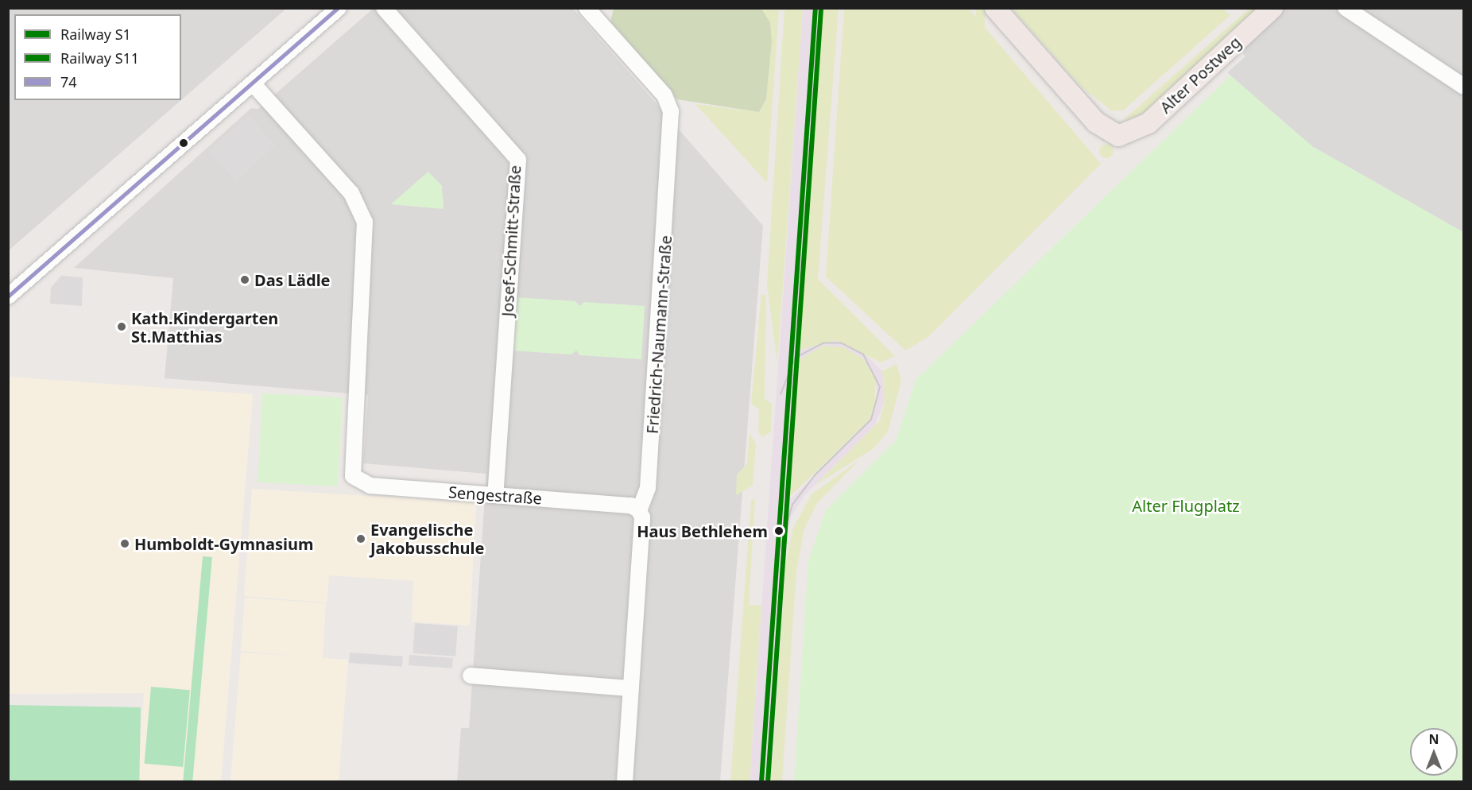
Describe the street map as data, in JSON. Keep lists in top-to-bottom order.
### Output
{
  "streets": {
    "main road": ["Alter Postweg"],
    "street": ["Josef-Schmitt-Straße", "Friedrich-Naumann-Straße", "Sengestraße"]
  },
  "crossings": [
    ["Josef-Schmitt-Straße", "Sengestraße"],
    ["Friedrich-Naumann-Straße", "Sengestraße"]
  ],
  "parks": ["Alter Flugplatz"],
  "places": [
    "Das Lädle",
    "Kath.Kindergarten St.Matthias",
    "Haus Bethlehem",
    "Evangelische Jakobusschule",
    "Humboldt-Gymnasium"
  ],
  "lines": ["rail line S1", "transit line 74", "rail line S11"],
  "legend": ["Railway S1", "Railway S11", "74"],
  "north": "top"
}
